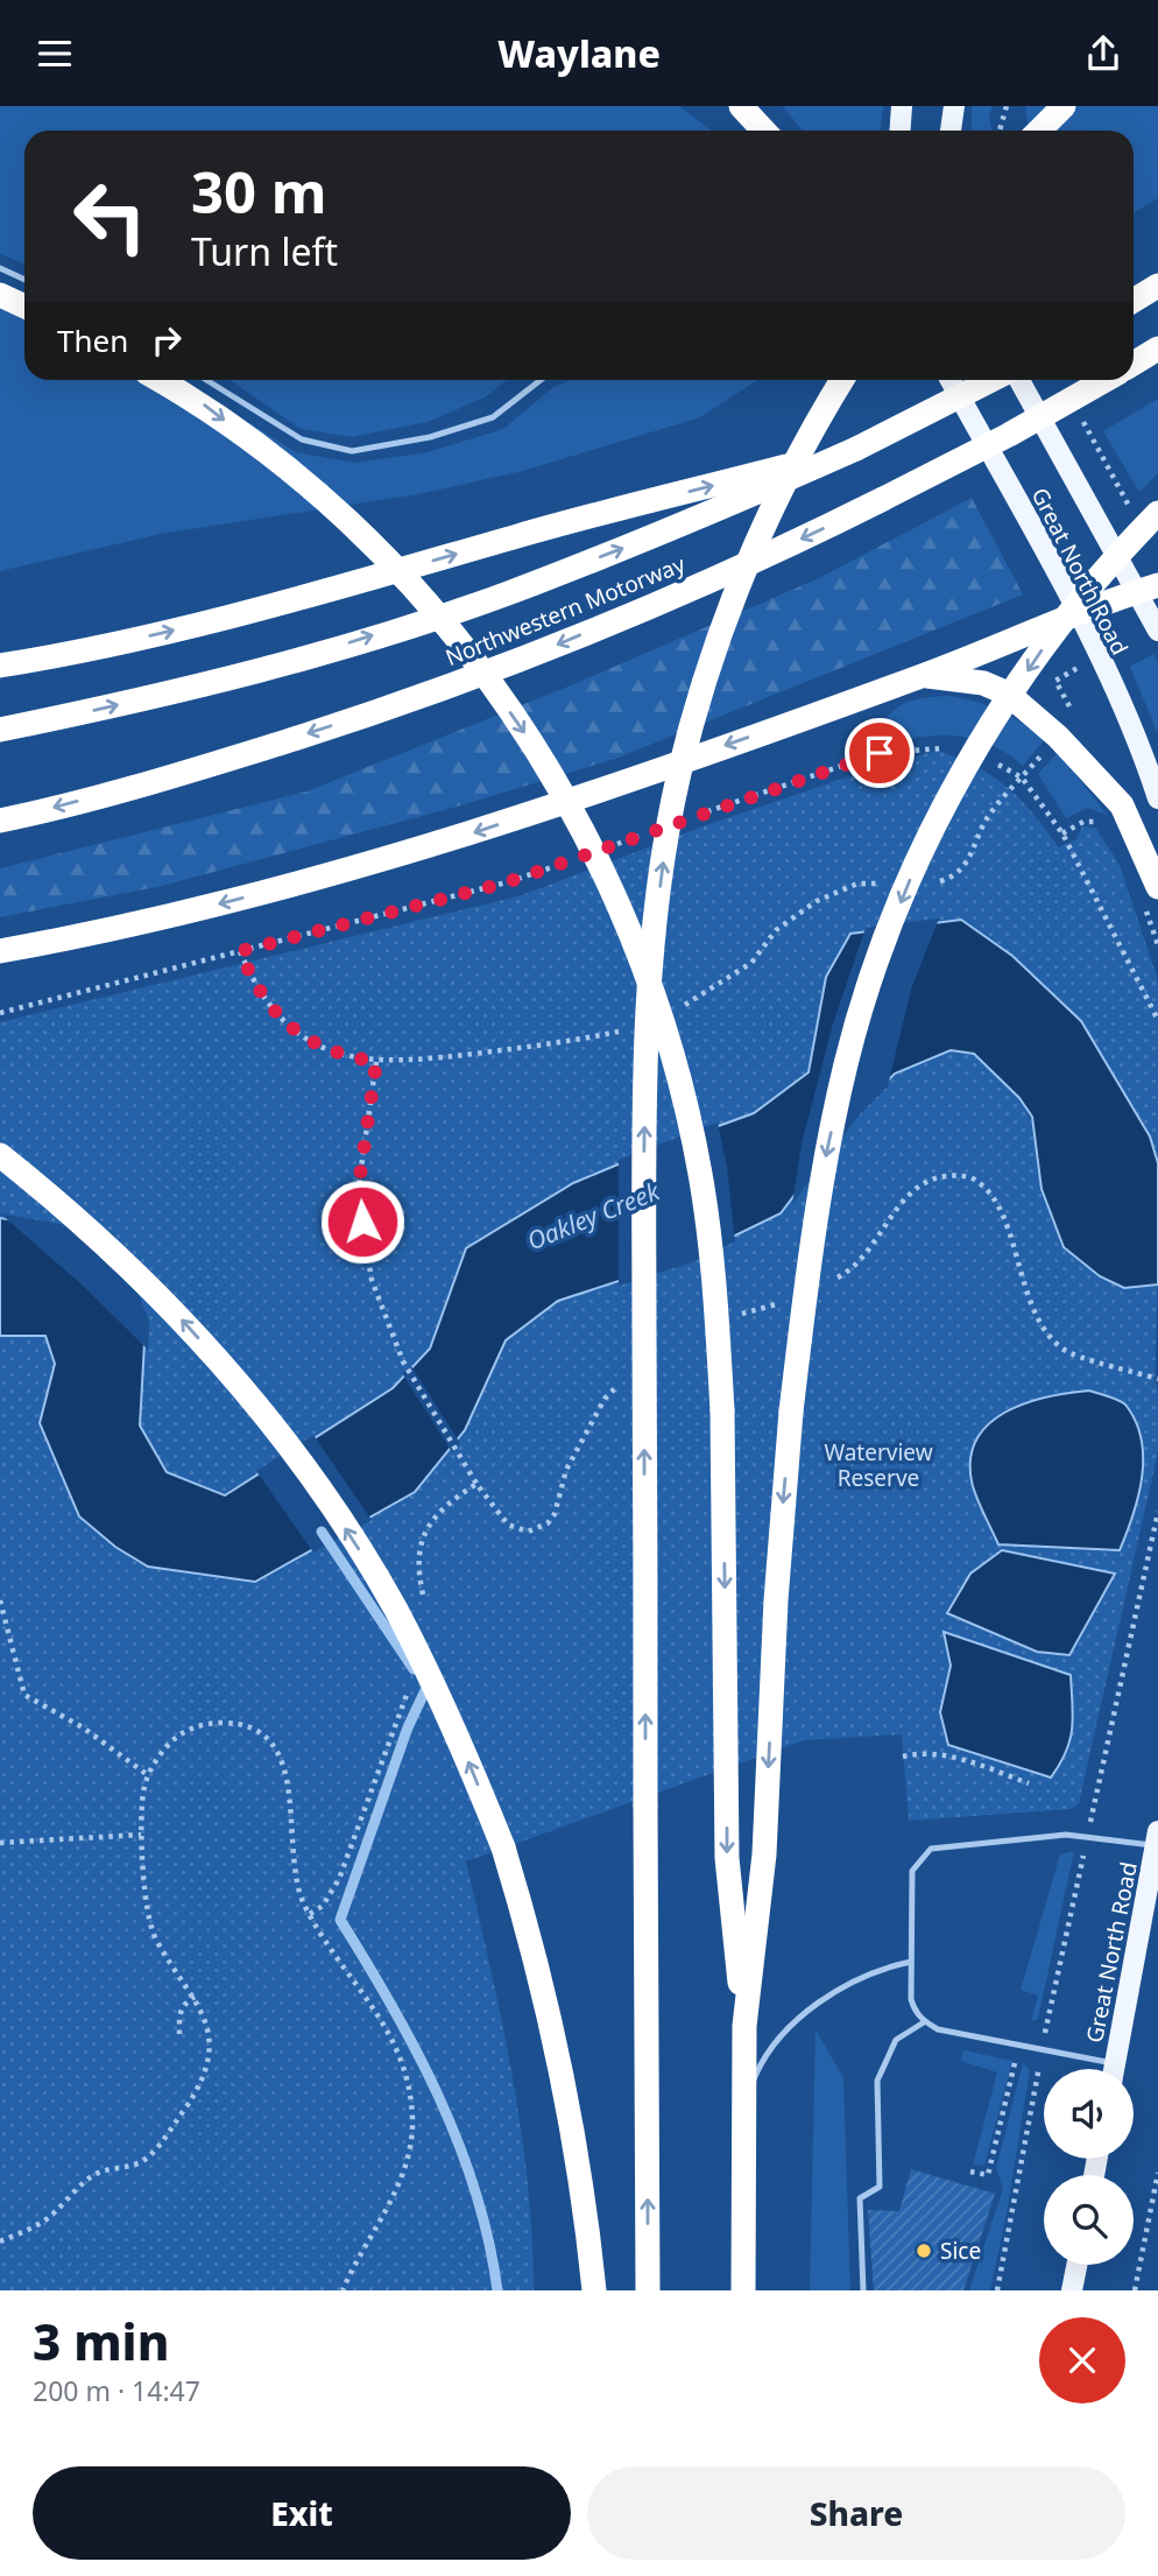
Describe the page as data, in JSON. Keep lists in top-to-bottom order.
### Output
{
  "streets": {
    "highway": ["Northwestern Motorway"],
    "main road": ["Great North Road"]
  },
  "water": ["Oakley Creek"],
  "parks": ["Waterview Reserve"],
  "places": ["Sice"],
  "page": {
    "header": "Waylane",
    "turn": ["30 m", "Turn left"],
    "then": "Then",
    "heading": ["3 min", "200 m · 14:47"],
    "buttons": ["Exit", "Share"]
  }
}
